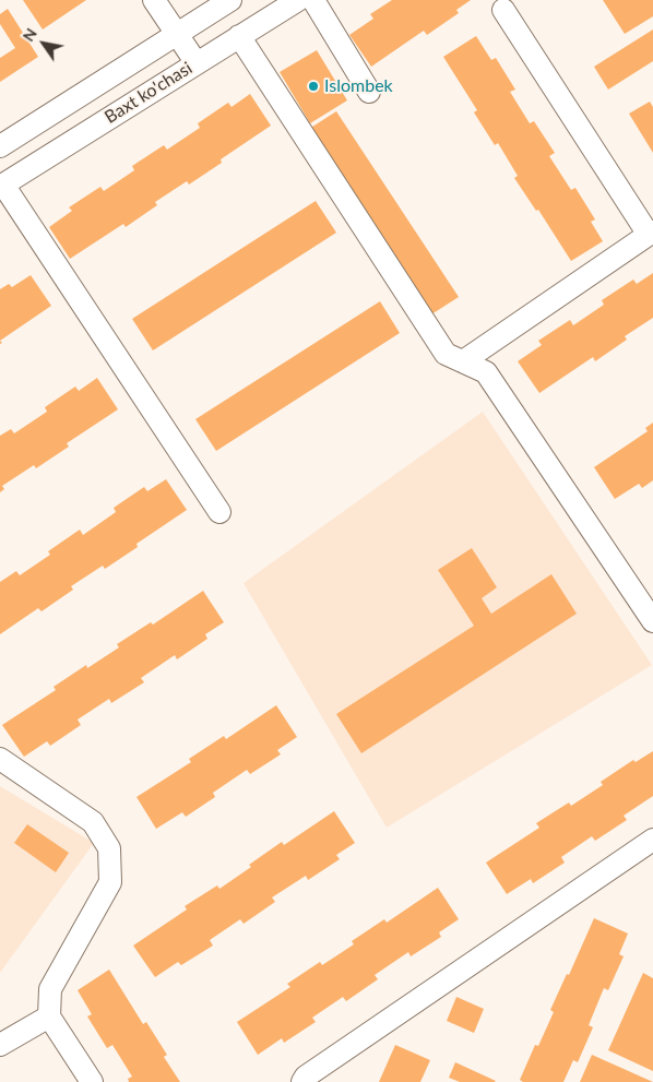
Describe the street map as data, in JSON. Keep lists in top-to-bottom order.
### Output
{
  "streets": {
    "street": ["Baxt ko'chasi"]
  },
  "places": ["Islombek"],
  "north": "top left"
}
